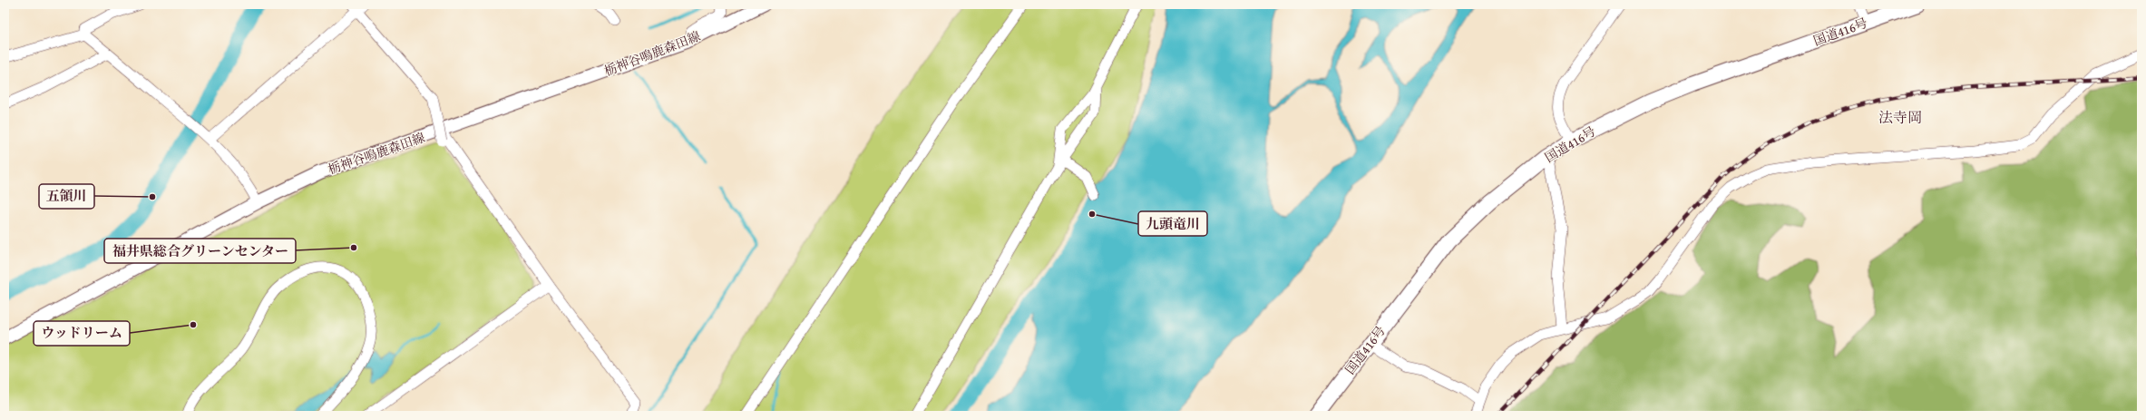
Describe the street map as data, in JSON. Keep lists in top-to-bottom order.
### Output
{
  "streets": {
    "highway": ["国道416号"],
    "main road": ["栃神谷鳴鹿森田線"]
  },
  "districts": ["法寺岡"],
  "places": [
    "五領川",
    "九頭竜川",
    "福井県総合グリーンセンター",
    "ウッドリーム"
  ]
}
